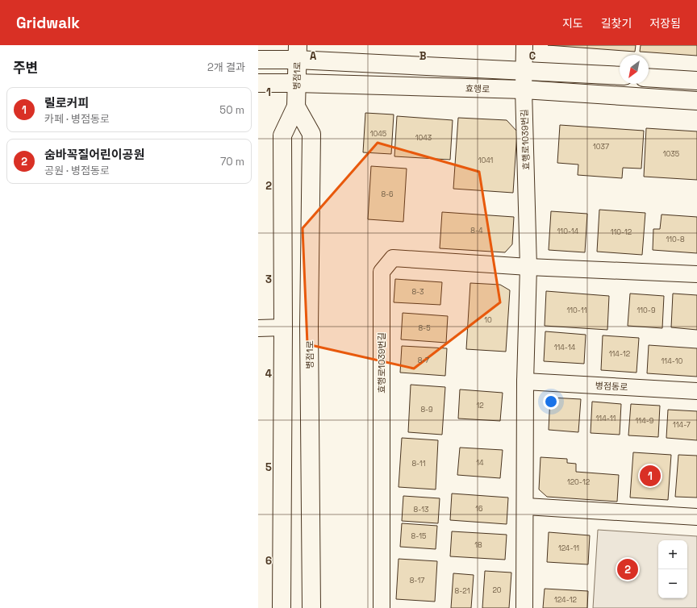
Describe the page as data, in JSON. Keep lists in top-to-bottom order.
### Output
{
  "streets": {
    "street": [
      "병점1로",
      "효행로",
      "효행로1039번길",
      "병점동로"
    ]
  },
  "crossings": [
    ["병점1로", "효행로"],
    ["효행로", "효행로1039번길"],
    ["효행로1039번길", "병점동로"]
  ],
  "house_numbers": [
    "1045",
    "1043",
    "1037",
    "1035",
    "1041",
    "8-6",
    "8-4",
    "110-14",
    "110-12",
    "110-8",
    "8-3",
    "110-11",
    "110-9",
    "10",
    "8-5",
    "114-14",
    "114-12",
    "8-7",
    "114-10",
    "12",
    "8-9",
    "114-11",
    "114-9",
    "114-7",
    "14",
    "8-11",
    "120-12",
    "16",
    "8-13",
    "8-15",
    "18",
    "124-11",
    "8-17",
    "20",
    "8-21",
    "124-12"
  ],
  "north": "bottom left",
  "page": {
    "header": "Gridwalk",
    "nav": ["지도", "길찾기", "저장됨"],
    "heading": ["주변", "2개 결과"],
    "list": [
      {
        "mark": "1",
        "name": "릴로커피",
        "note": "카페 · 병점동로",
        "value": "50 m"
      },
      {
        "mark": "2",
        "name": "숨바꼭질어린이공원",
        "note": "공원 · 병점동로",
        "value": "70 m"
      }
    ],
    "pins": ["1", "2"],
    "map_buttons": ["+", "−"]
  },
  "grid": {
    "columns": ["A", "B", "C"],
    "rows": [
      "1",
      "2",
      "3",
      "4",
      "5",
      "6"
    ]
  }
}
